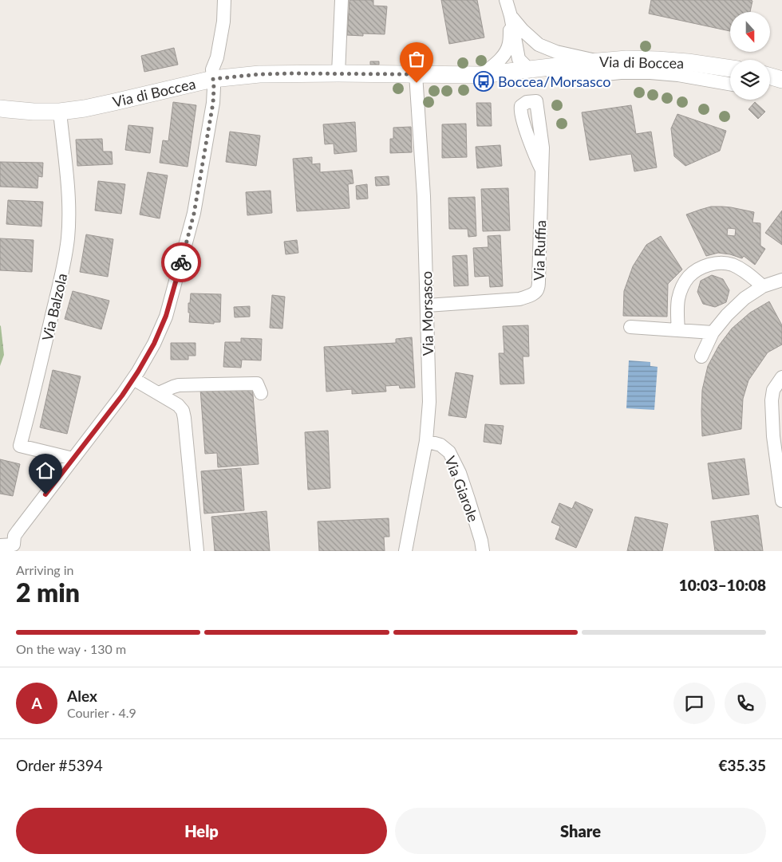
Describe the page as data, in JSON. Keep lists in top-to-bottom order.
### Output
{
  "streets": {
    "main road": ["Via di Boccea"],
    "street": [
      "Via Ruffia",
      "Via Balzola",
      "Via Morsasco",
      "Via Giarole"
    ]
  },
  "crossings": [
    ["Via di Boccea", "Via Balzola"],
    ["Via di Boccea", "Via Morsasco"],
    ["Via Ruffia", "Via Morsasco"],
    ["Via Morsasco", "Via Giarole"]
  ],
  "places": {
    "bus stop": ["Boccea/Morsasco"]
  },
  "north": "bottom",
  "page": {
    "heading": ["2 min", "Arriving in", "10:03–10:08"],
    "panel": [
      "Alex",
      "Courier · 4.9",
      "Order #5394",
      "€35.35"
    ],
    "bar": "On the way · 130 m",
    "round": "A",
    "buttons": ["Help", "Share"]
  }
}
